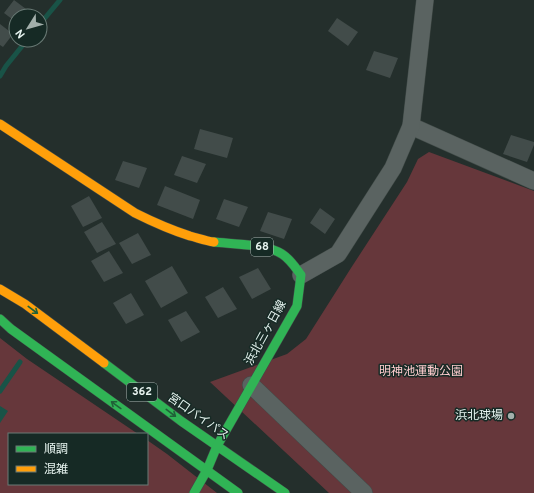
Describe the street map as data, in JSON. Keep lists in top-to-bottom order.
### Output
{
  "streets": {
    "main road": [
      "68",
      "浜北三ヶ日線",
      "362",
      "宮口バイパス"
    ]
  },
  "crossings": [
    ["68", "浜北三ヶ日線"],
    ["浜北三ヶ日線", "362"],
    ["浜北三ヶ日線", "宮口バイパス"]
  ],
  "parks": ["明神池運動公園"],
  "places": ["浜北球場"],
  "legend": ["順調", "混雑"],
  "north": "bottom left"
}
